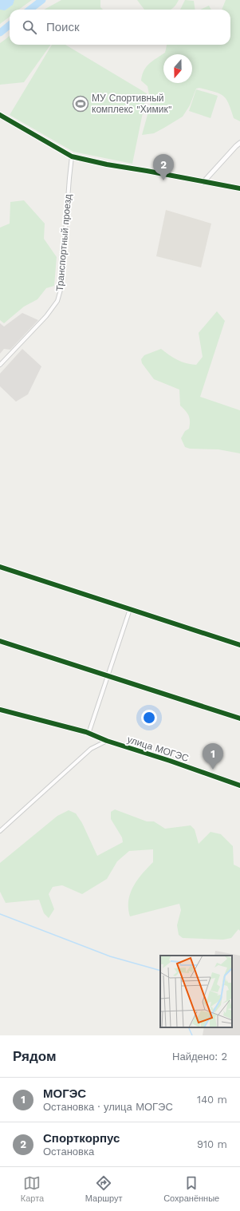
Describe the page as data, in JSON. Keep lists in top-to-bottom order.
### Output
{
  "streets": {
    "street": ["Транспортный проезд", "улица МОГЭС"]
  },
  "places": {
    "sports": ["МУ Спортивный комплекс \"Химик\""]
  },
  "north": "bottom",
  "page": {
    "search": "Поиск",
    "pins": ["2", "1"],
    "heading": ["Рядом", "Найдено: 2"],
    "list": [
      {
        "mark": "1",
        "name": "МОГЭС",
        "note": "Остановка · улица МОГЭС",
        "value": "140 m"
      },
      {
        "mark": "2",
        "name": "Спорткорпус",
        "note": "Остановка",
        "value": "910 m"
      }
    ],
    "nav": ["Карта", "Маршрут", "Сохранённые"]
  }
}
